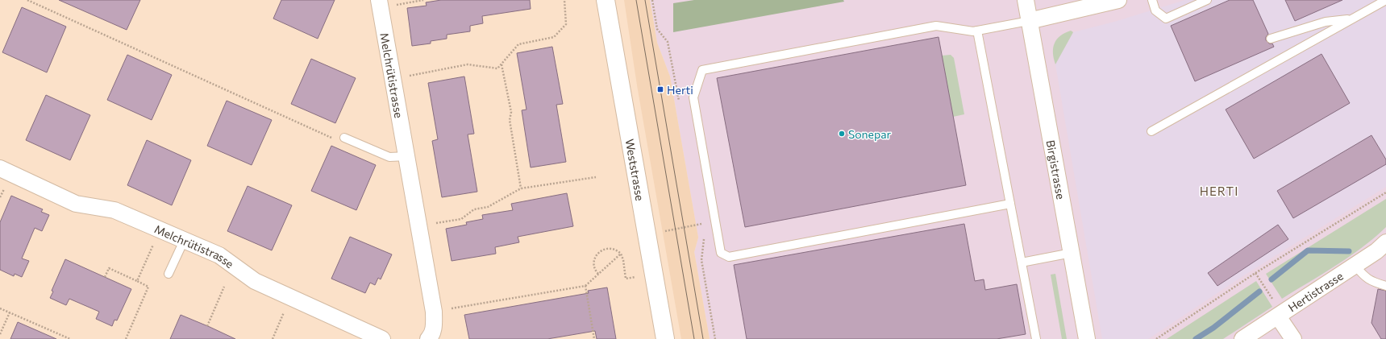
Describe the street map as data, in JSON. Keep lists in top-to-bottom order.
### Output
{
  "streets": {
    "main road": ["Weststrasse"],
    "street": ["Melchrütistrasse", "Birgistrasse", "Hertistrasse"]
  },
  "districts": ["HERTI"],
  "places": {
    "transit": ["Herti"],
    "other": ["Sonepar"]
  }
}
